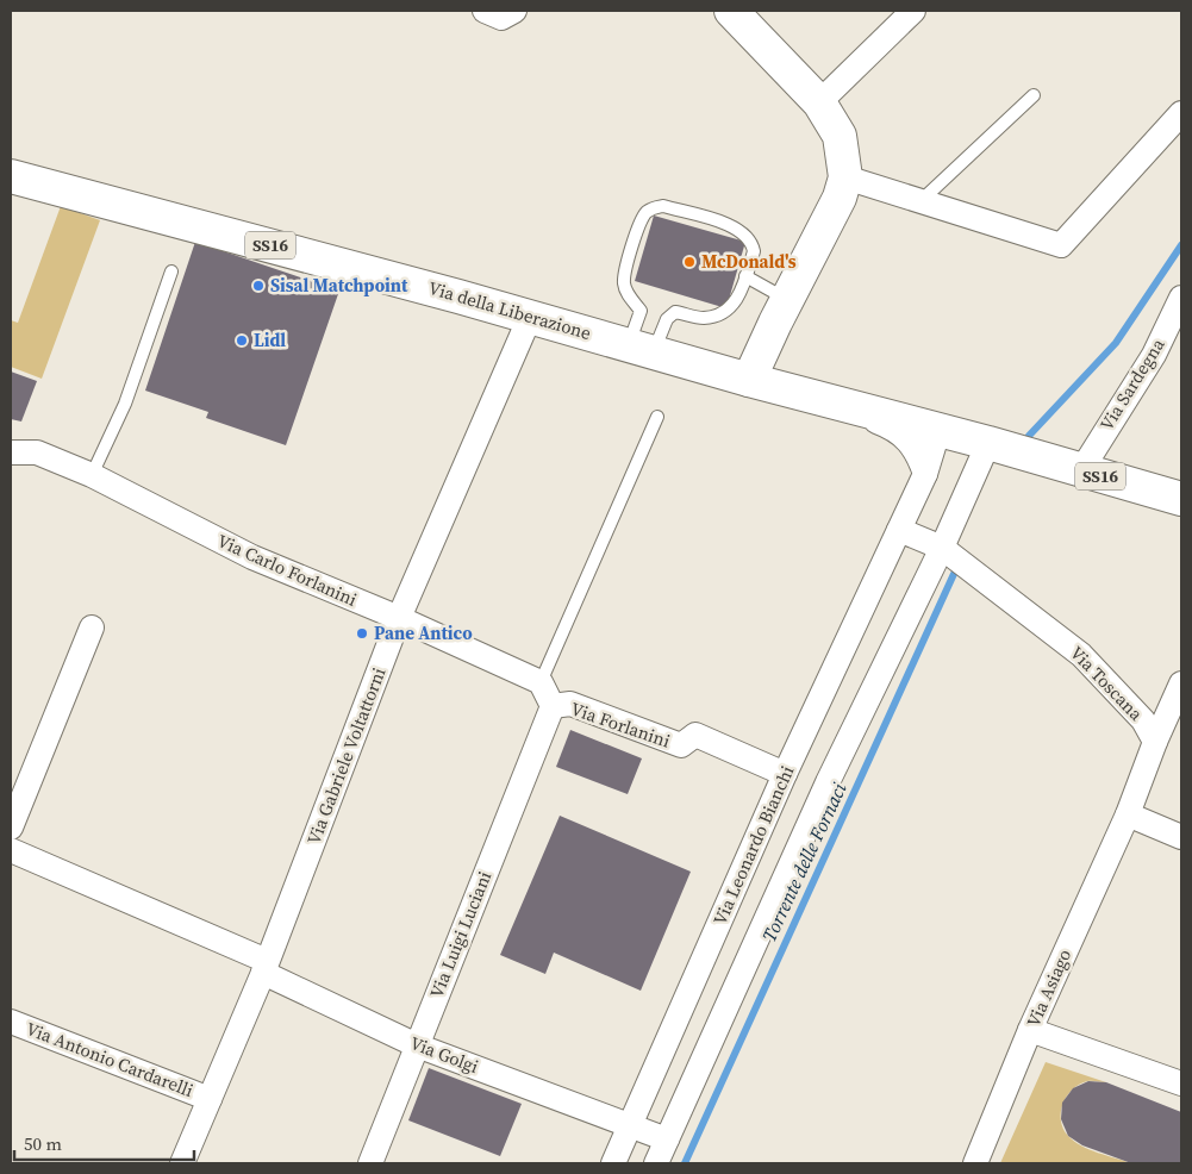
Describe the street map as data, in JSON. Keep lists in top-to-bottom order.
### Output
{
  "streets": {
    "main road": ["SS16", "Via della Liberazione"],
    "street": [
      "Via Sardegna",
      "Via Carlo Forlanini",
      "Via Toscana",
      "Via Forlanini",
      "Via Gabriele Voltattorni",
      "Via Leonardo Bianchi",
      "Via Luigi Luciani",
      "Via Asiago",
      "Via Golgi",
      "Via Antonio Cardarelli"
    ]
  },
  "crossings": [
    ["SS16", "Via della Liberazione"],
    ["SS16", "Via Sardegna"],
    ["SS16", "Via Leonardo Bianchi"],
    ["Via della Liberazione", "Via Gabriele Voltattorni"],
    ["Via della Liberazione", "Via Leonardo Bianchi"],
    ["Via Carlo Forlanini", "Via Gabriele Voltattorni"],
    ["Via Forlanini", "Via Leonardo Bianchi"],
    ["Via Forlanini", "Via Luigi Luciani"],
    ["Via Gabriele Voltattorni", "Via Golgi"],
    ["Via Gabriele Voltattorni", "Via Antonio Cardarelli"],
    ["Via Leonardo Bianchi", "Via Golgi"],
    ["Via Luigi Luciani", "Via Golgi"]
  ],
  "water": ["Torrente delle Fornaci"],
  "places": [
    "McDonald's",
    "Sisal Matchpoint",
    "Lidl",
    "Pane Antico"
  ],
  "scale_bar": "50 m"
}
